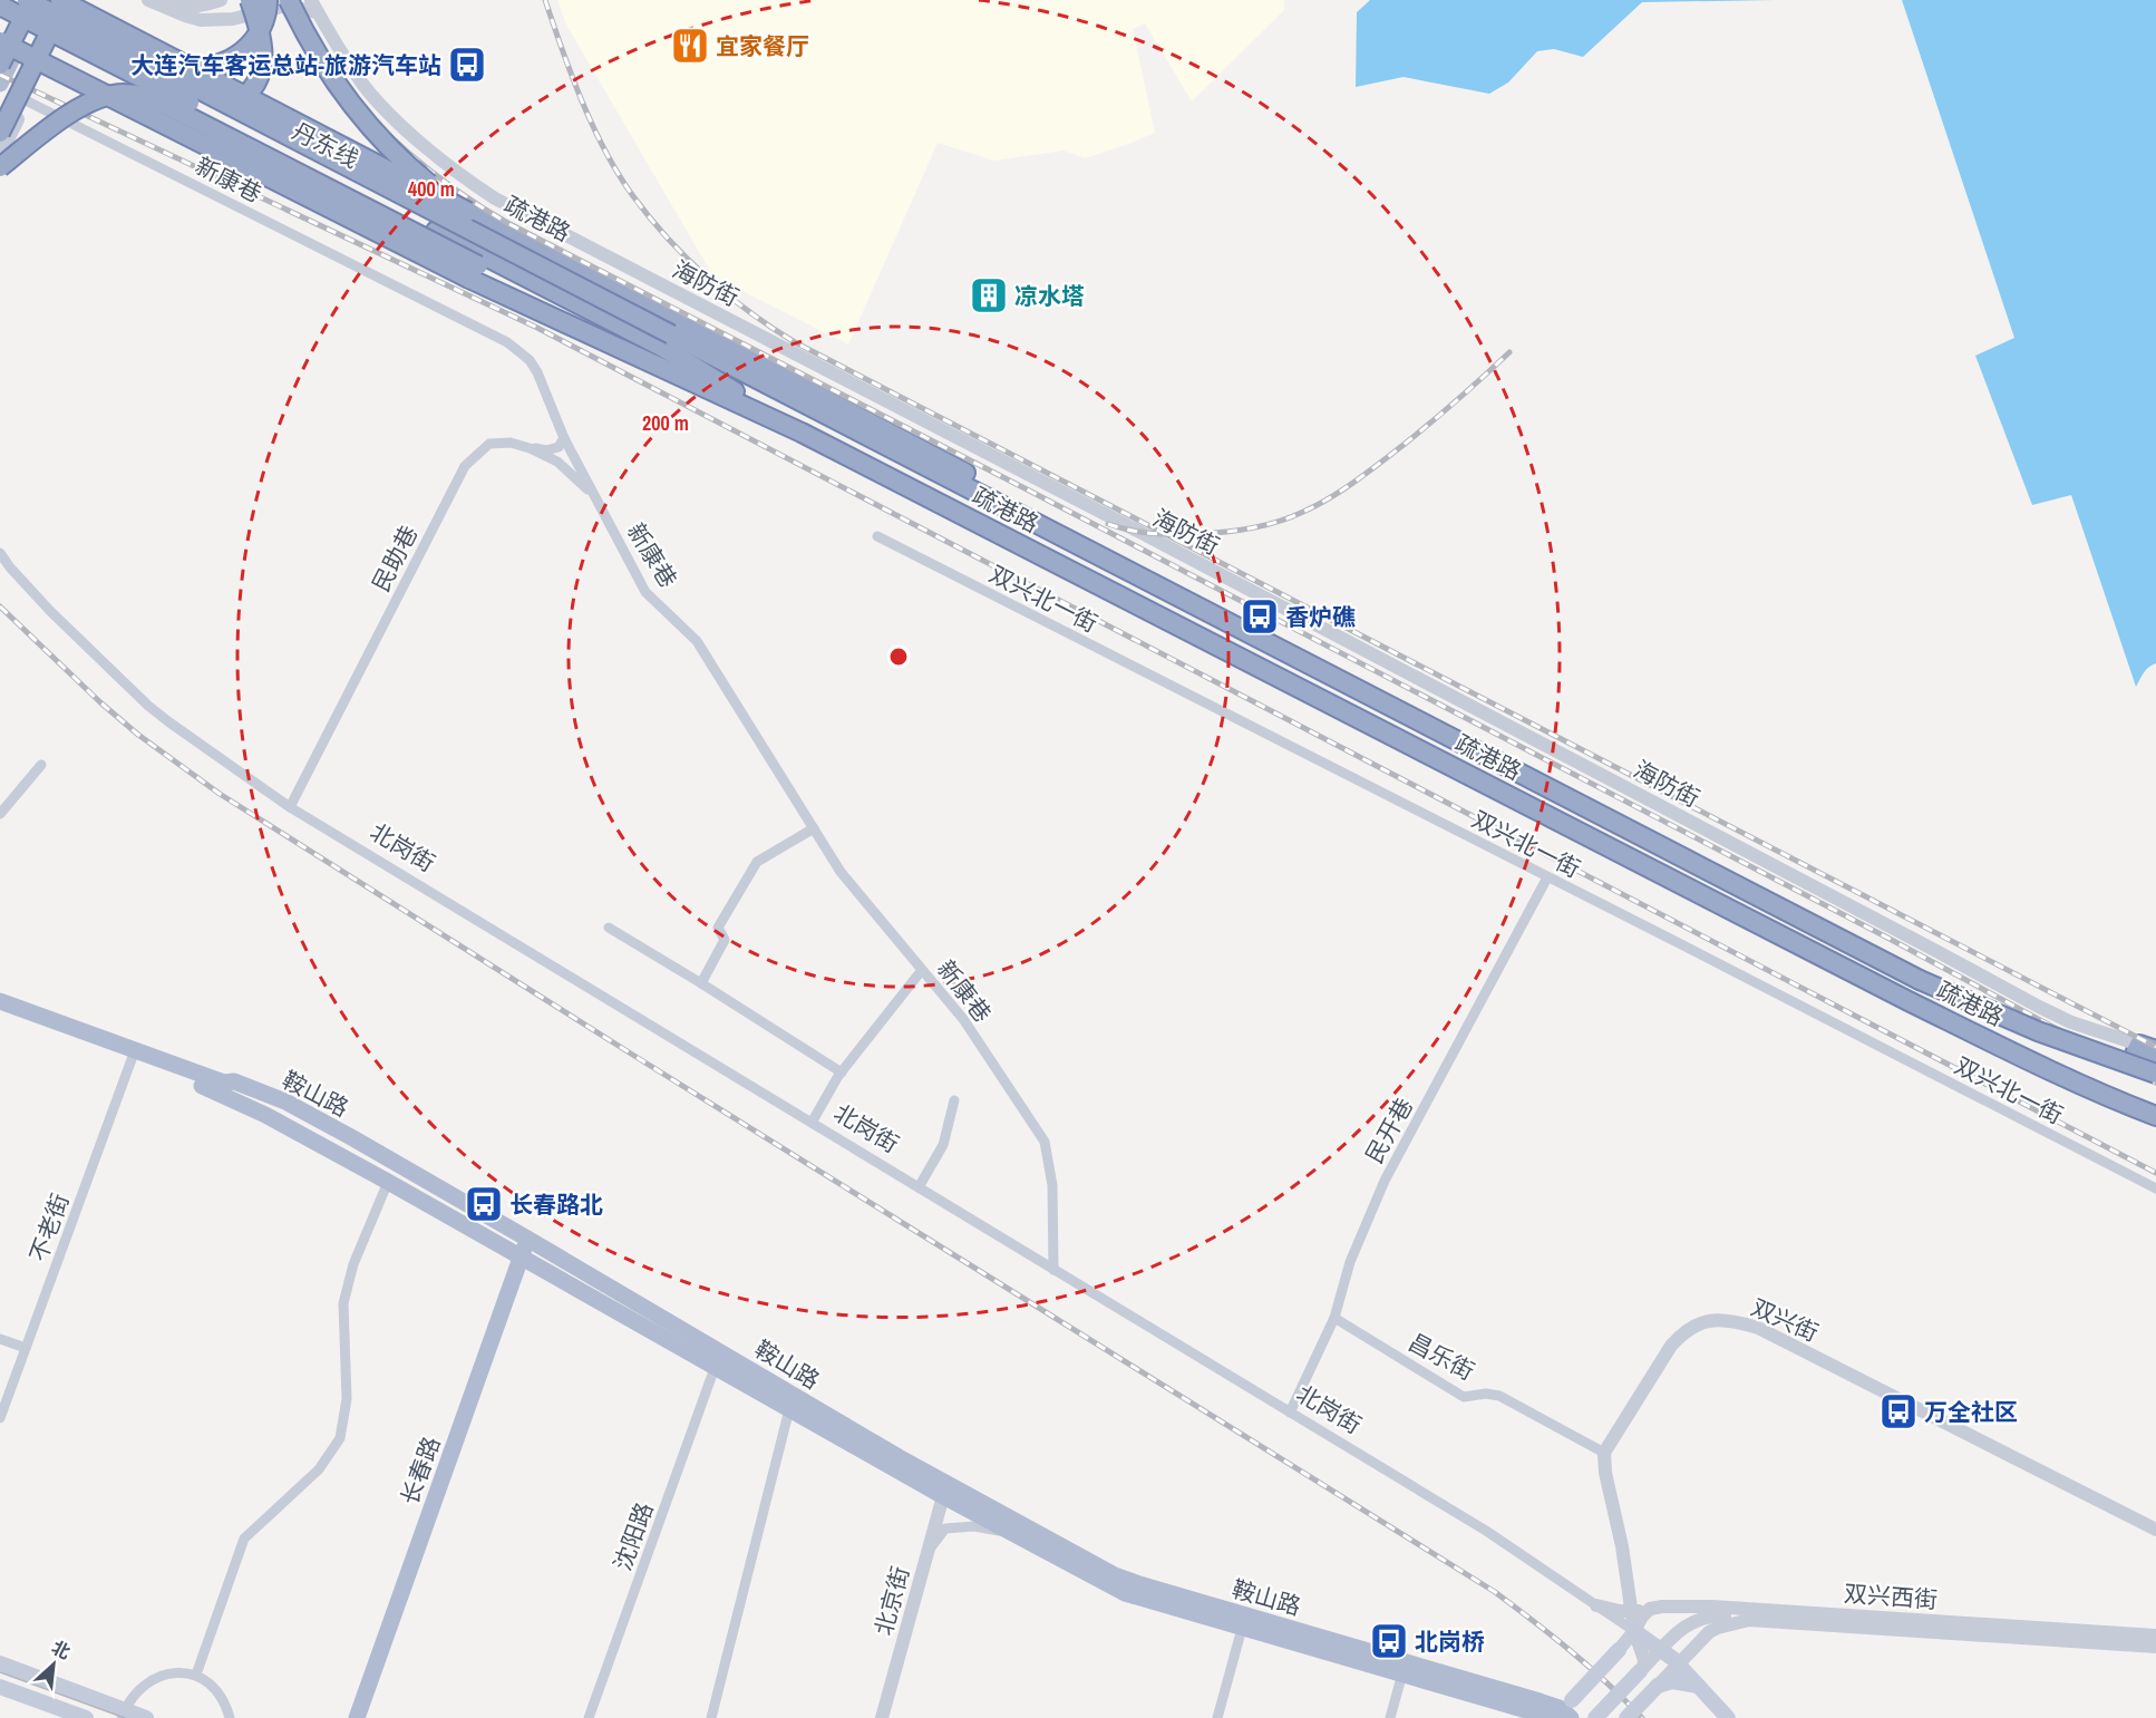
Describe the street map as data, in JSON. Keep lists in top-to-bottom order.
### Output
{
  "streets": {
    "highway": ["丹东线", "疏港路"],
    "main road": ["北岗街", "鞍山路", "长春路"],
    "street": [
      "新康巷",
      "海防街",
      "民助巷",
      "双兴北一街",
      "民开巷",
      "不老街",
      "双兴街",
      "昌乐街",
      "沈阳路",
      "双兴西街",
      "北京街"
    ]
  },
  "crossings": [
    ["丹东线", "疏港路"],
    ["新康巷", "民助巷"],
    ["新康巷", "北岗街"],
    ["民助巷", "北岗街"],
    ["双兴北一街", "民开巷"],
    ["北岗街", "民开巷"],
    ["北岗街", "双兴西街"],
    ["鞍山路", "不老街"],
    ["鞍山路", "长春路"],
    ["鞍山路", "沈阳路"],
    ["鞍山路", "北京街"],
    ["民开巷", "昌乐街"],
    ["双兴街", "昌乐街"]
  ],
  "places": {
    "restaurant": ["宜家餐厅"],
    "bus stop": [
      "大连汽车客运总站-旅游汽车站",
      "香炉礁",
      "长春路北",
      "万全社区",
      "北岗桥"
    ],
    "building": ["凉水塔"]
  },
  "north": "top right",
  "rings": ["400 m", "200 m"]
}
